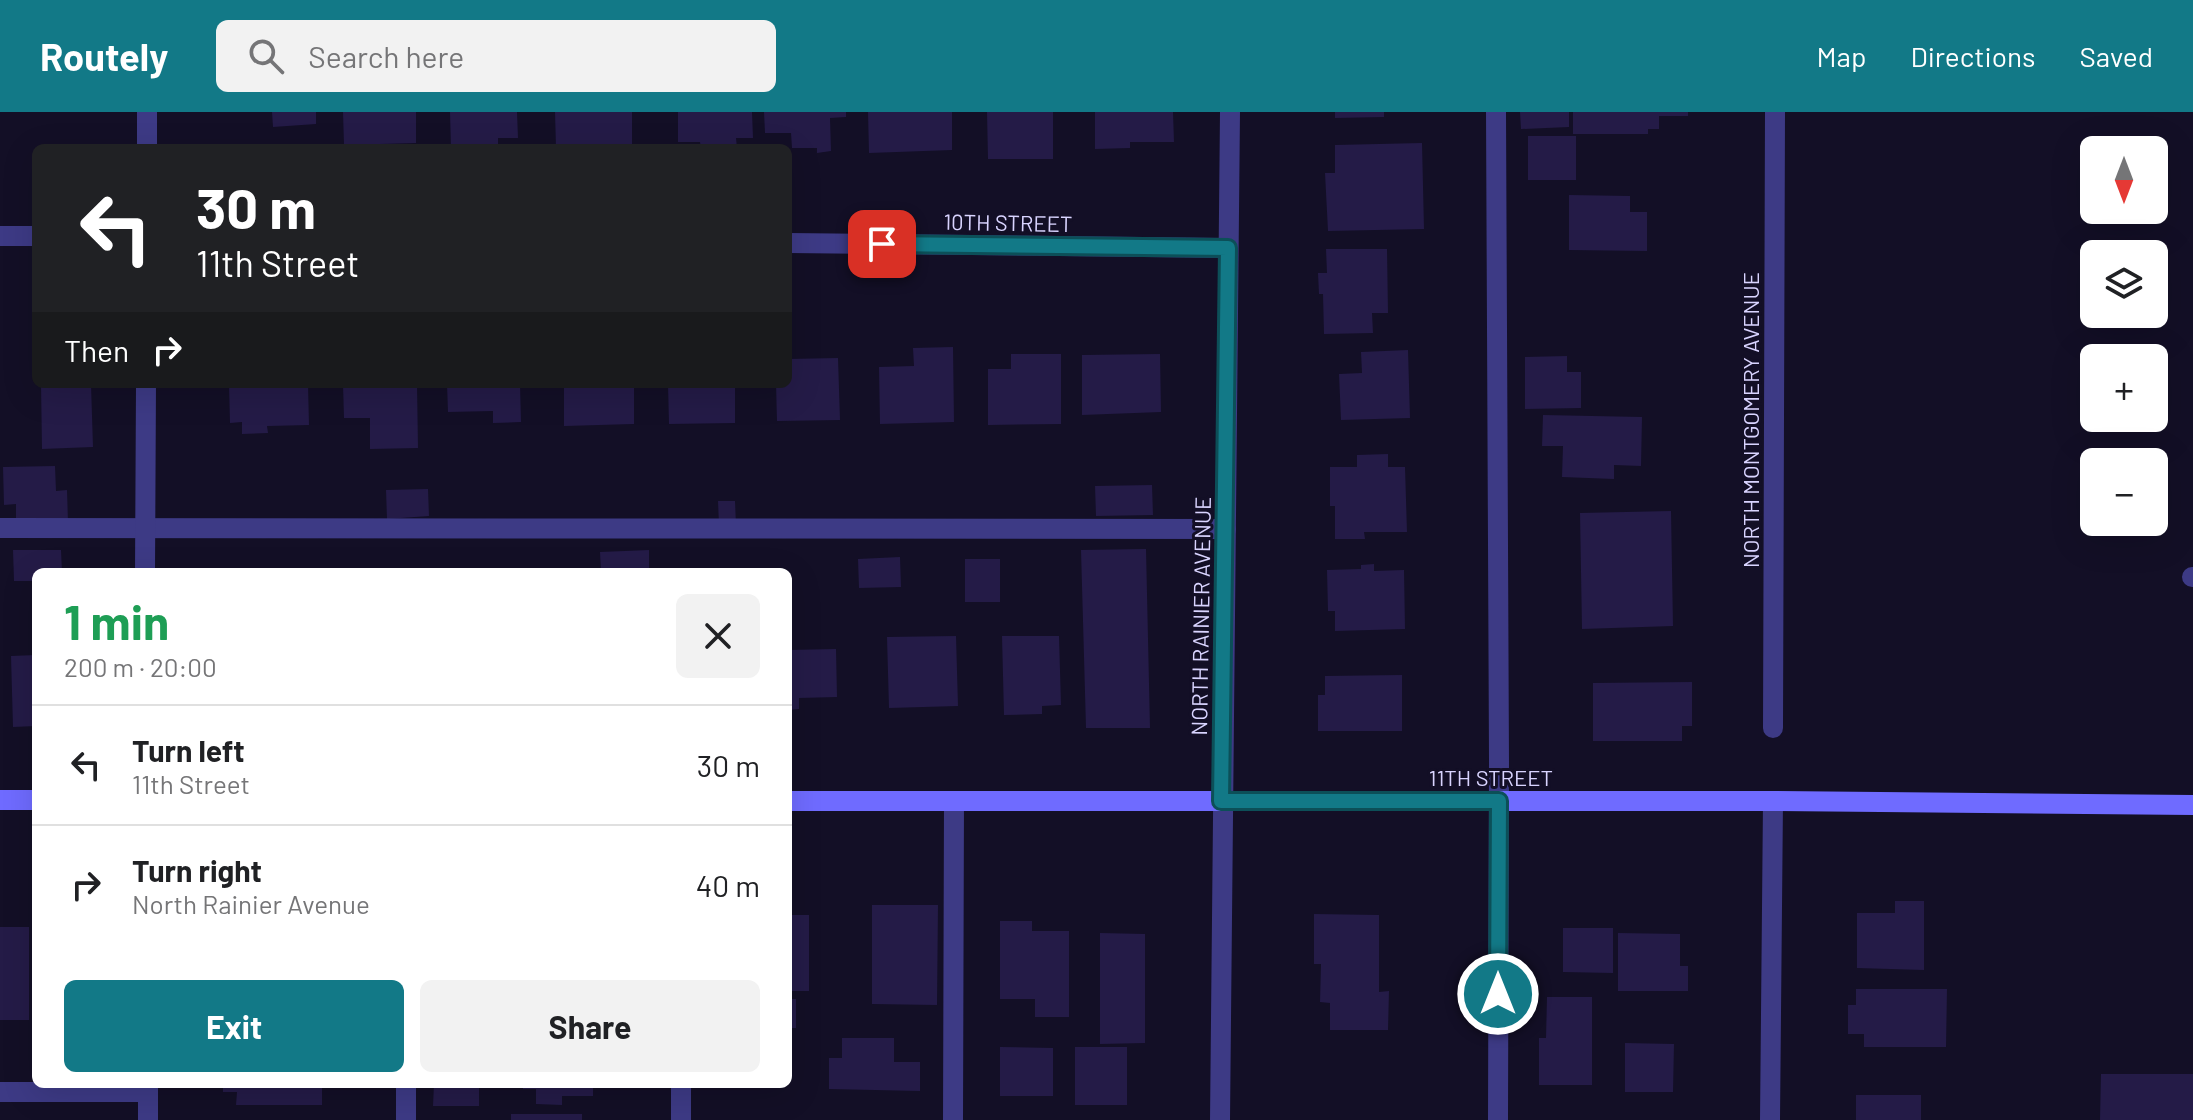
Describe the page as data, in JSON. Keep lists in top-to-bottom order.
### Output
{
  "streets": {
    "main road": ["11TH STREET"],
    "street": ["10TH STREET", "NORTH MONTGOMERY AVENUE", "NORTH RAINIER AVENUE"]
  },
  "crossings": [
    ["10TH STREET", "NORTH RAINIER AVENUE"],
    ["NORTH RAINIER AVENUE", "11TH STREET"]
  ],
  "north": "bottom",
  "page": {
    "header": "Routely",
    "search": "Search here",
    "nav": ["Map", "Directions", "Saved"],
    "map_buttons": ["+", "−"],
    "turn": ["30 m", "11th Street"],
    "then": "Then",
    "heading": ["1 min", "200 m · 20:00"],
    "list": [
      {
        "name": "Turn left",
        "note": "11th Street",
        "value": "30 m"
      },
      {
        "name": "Turn right",
        "note": "North Rainier Avenue",
        "value": "40 m"
      }
    ],
    "buttons": ["Exit", "Share"]
  }
}
